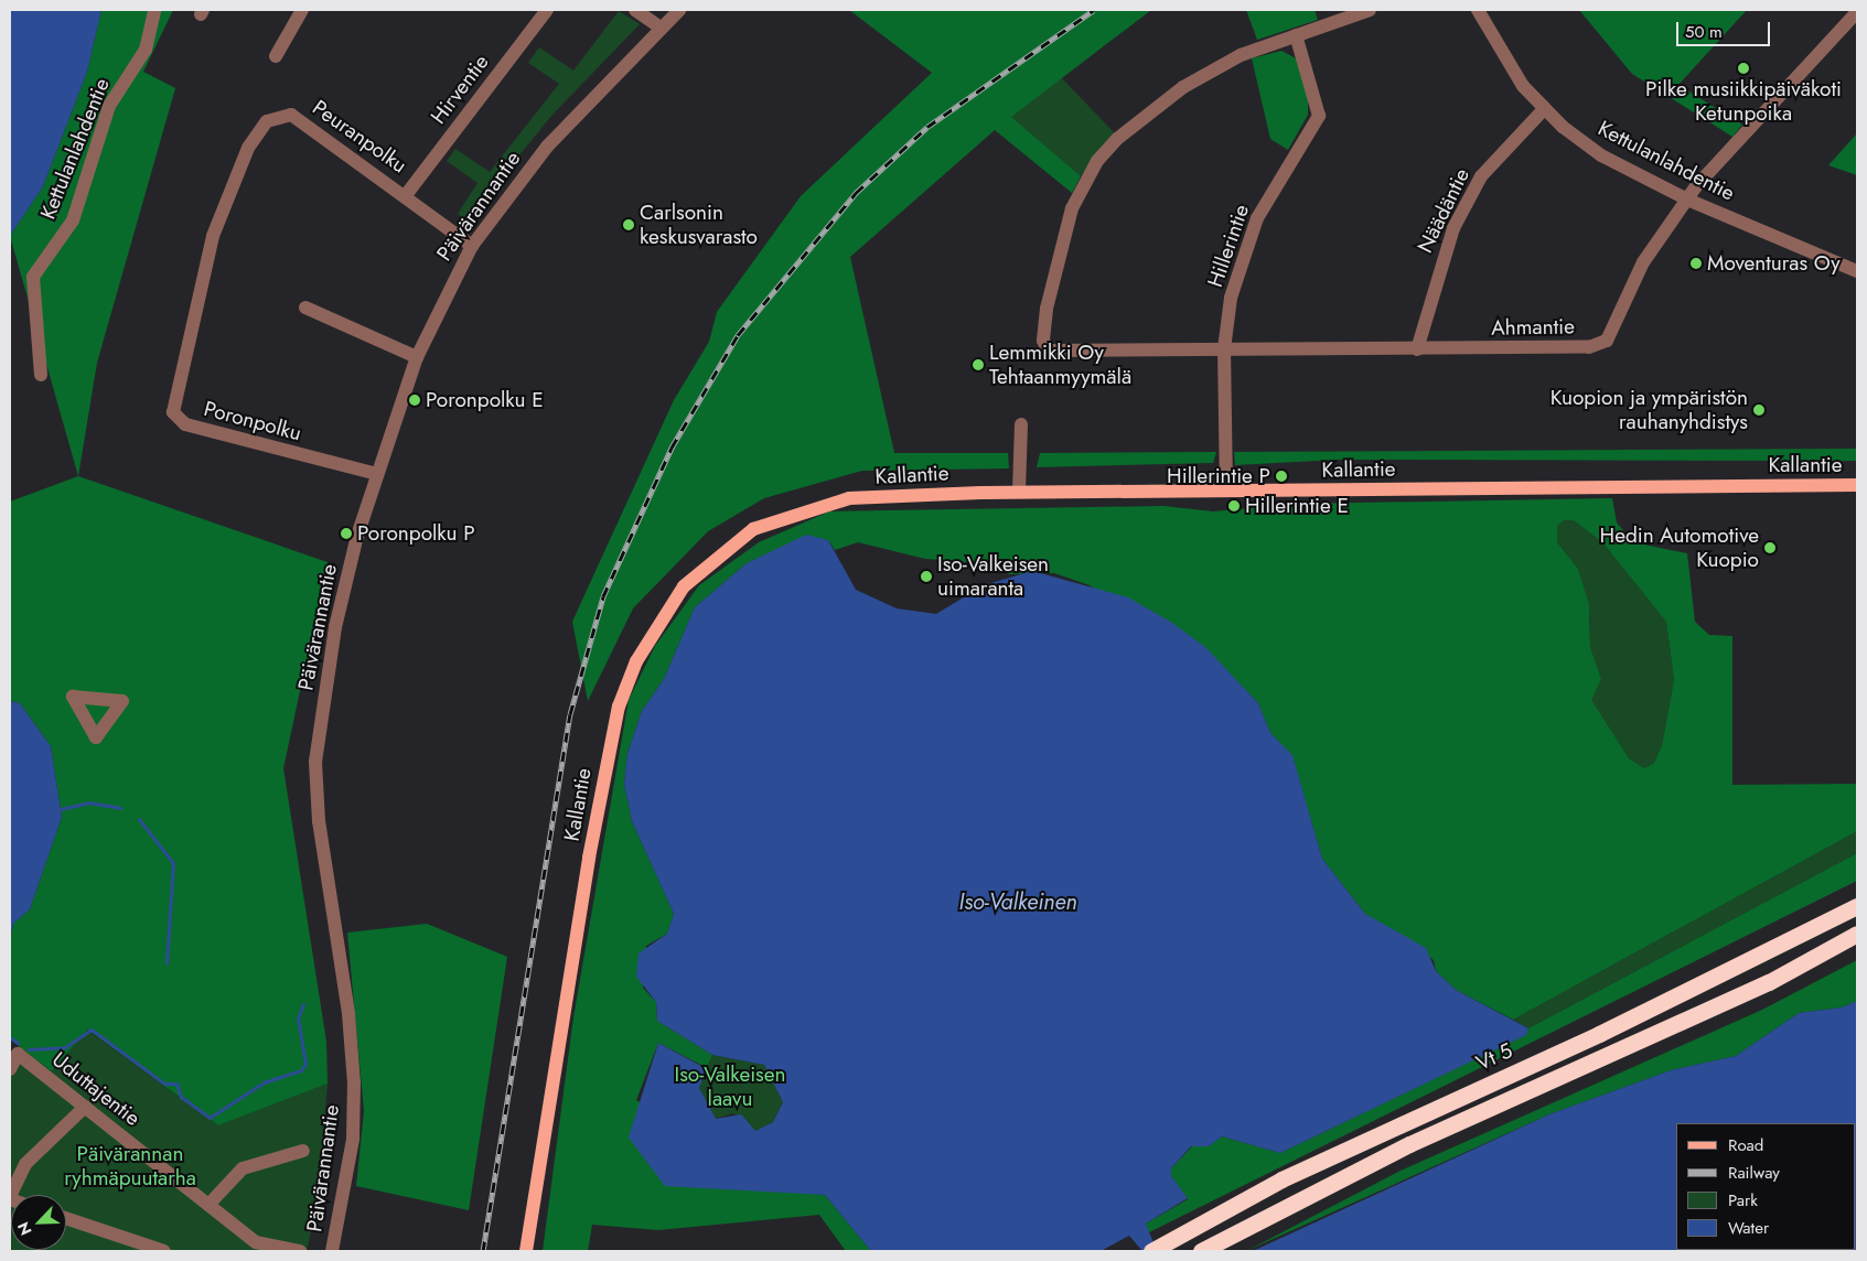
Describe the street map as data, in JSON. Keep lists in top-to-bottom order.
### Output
{
  "streets": {
    "highway": ["Vt 5"],
    "main road": ["Kallantie"],
    "street": [
      "Hirventie",
      "Peuranpolku",
      "Kettulanlahdentie",
      "Päivärannantie",
      "Näädäntie",
      "Hillerintie",
      "Ahmantie",
      "Poronpolku",
      "Uduttajentie"
    ]
  },
  "crossings": [
    ["Hirventie", "Peuranpolku"],
    ["Peuranpolku", "Päivärannantie"],
    ["Peuranpolku", "Poronpolku"],
    ["Kettulanlahdentie", "Näädäntie"],
    ["Kettulanlahdentie", "Ahmantie"],
    ["Päivärannantie", "Poronpolku"],
    ["Näädäntie", "Ahmantie"],
    ["Hillerintie", "Ahmantie"],
    ["Hillerintie", "Kallantie"]
  ],
  "water": ["Iso-Valkeinen"],
  "parks": ["Iso-Valkeisen laavu", "Päivärannan ryhmäpuutarha"],
  "places": [
    "Pilke musiikkipäiväkoti Ketunpoika",
    "Carlsonin keskusvarasto",
    "Moventuras Oy",
    "Lemmikki Oy Tehtaanmyymälä",
    "Poronpolku E",
    "Kuopion ja ympäristön rauhanyhdistys",
    "Hillerintie P",
    "Hillerintie E",
    "Poronpolku P",
    "Hedin Automotive Kuopio",
    "Iso-Valkeisen uimaranta"
  ],
  "legend": [
    "Road",
    "Railway",
    "Park",
    "Water"
  ],
  "scale_bar": "50 m",
  "north": "bottom left"
}
